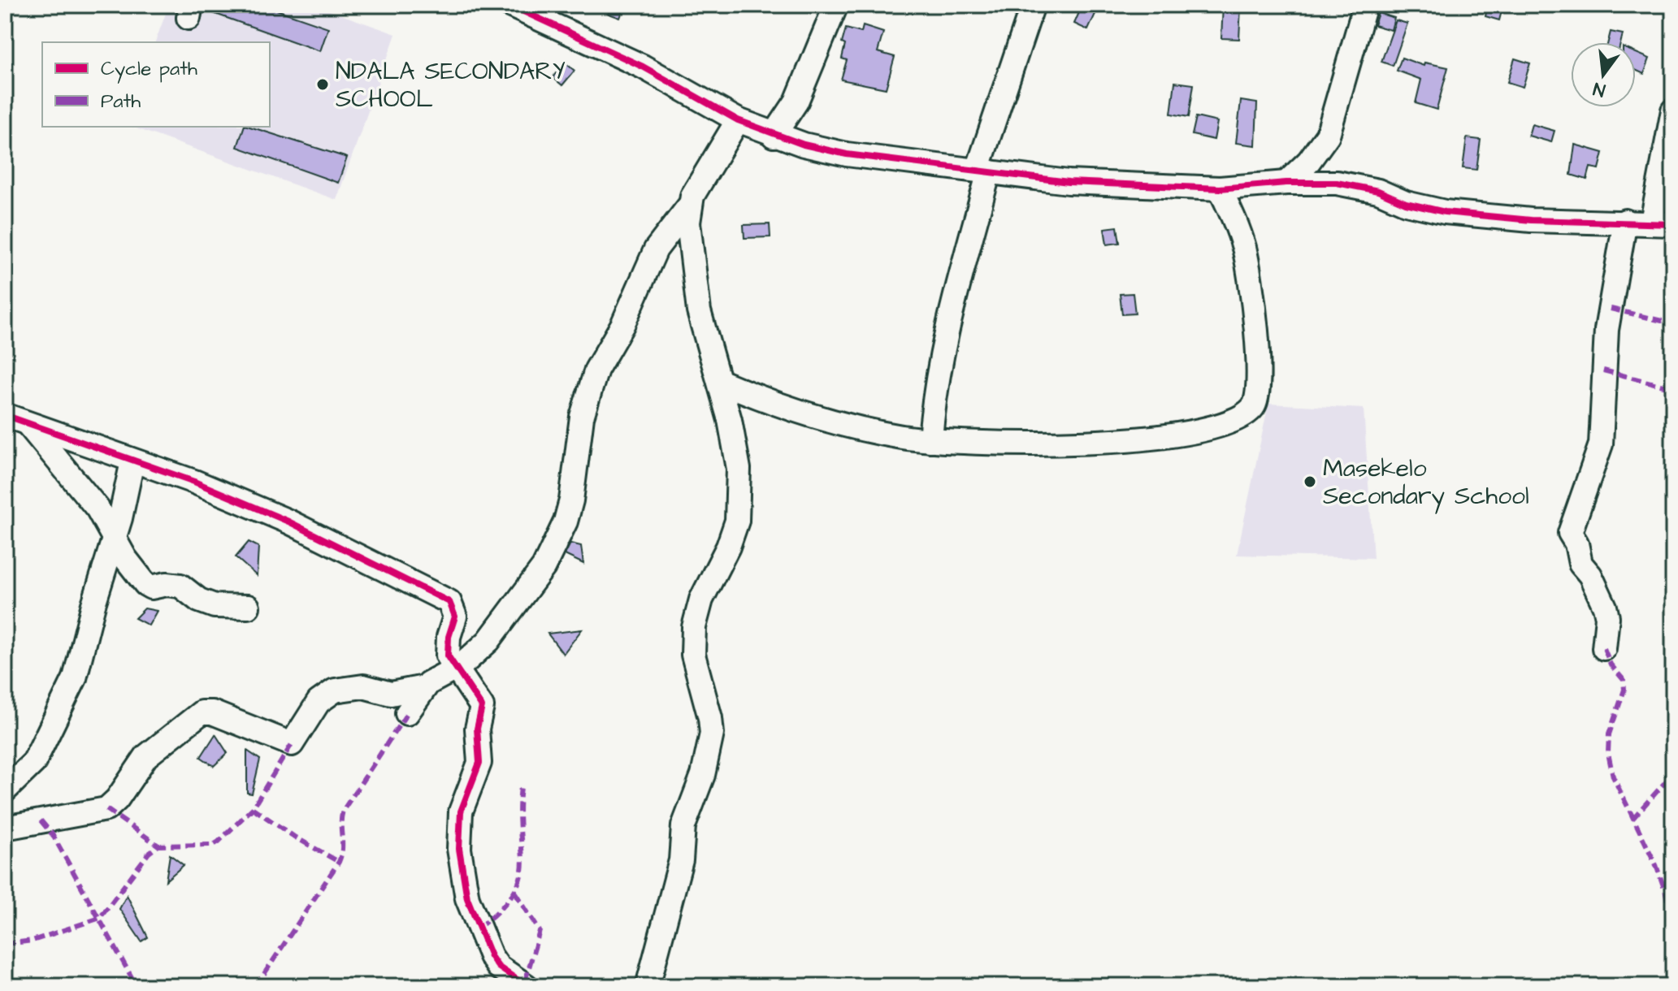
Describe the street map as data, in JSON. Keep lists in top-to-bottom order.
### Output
{
  "places": ["NDALA SECONDARY SCHOOL", "Masekelo Secondary School"],
  "legend": ["Cycle path", "Path"],
  "north": "bottom"
}
